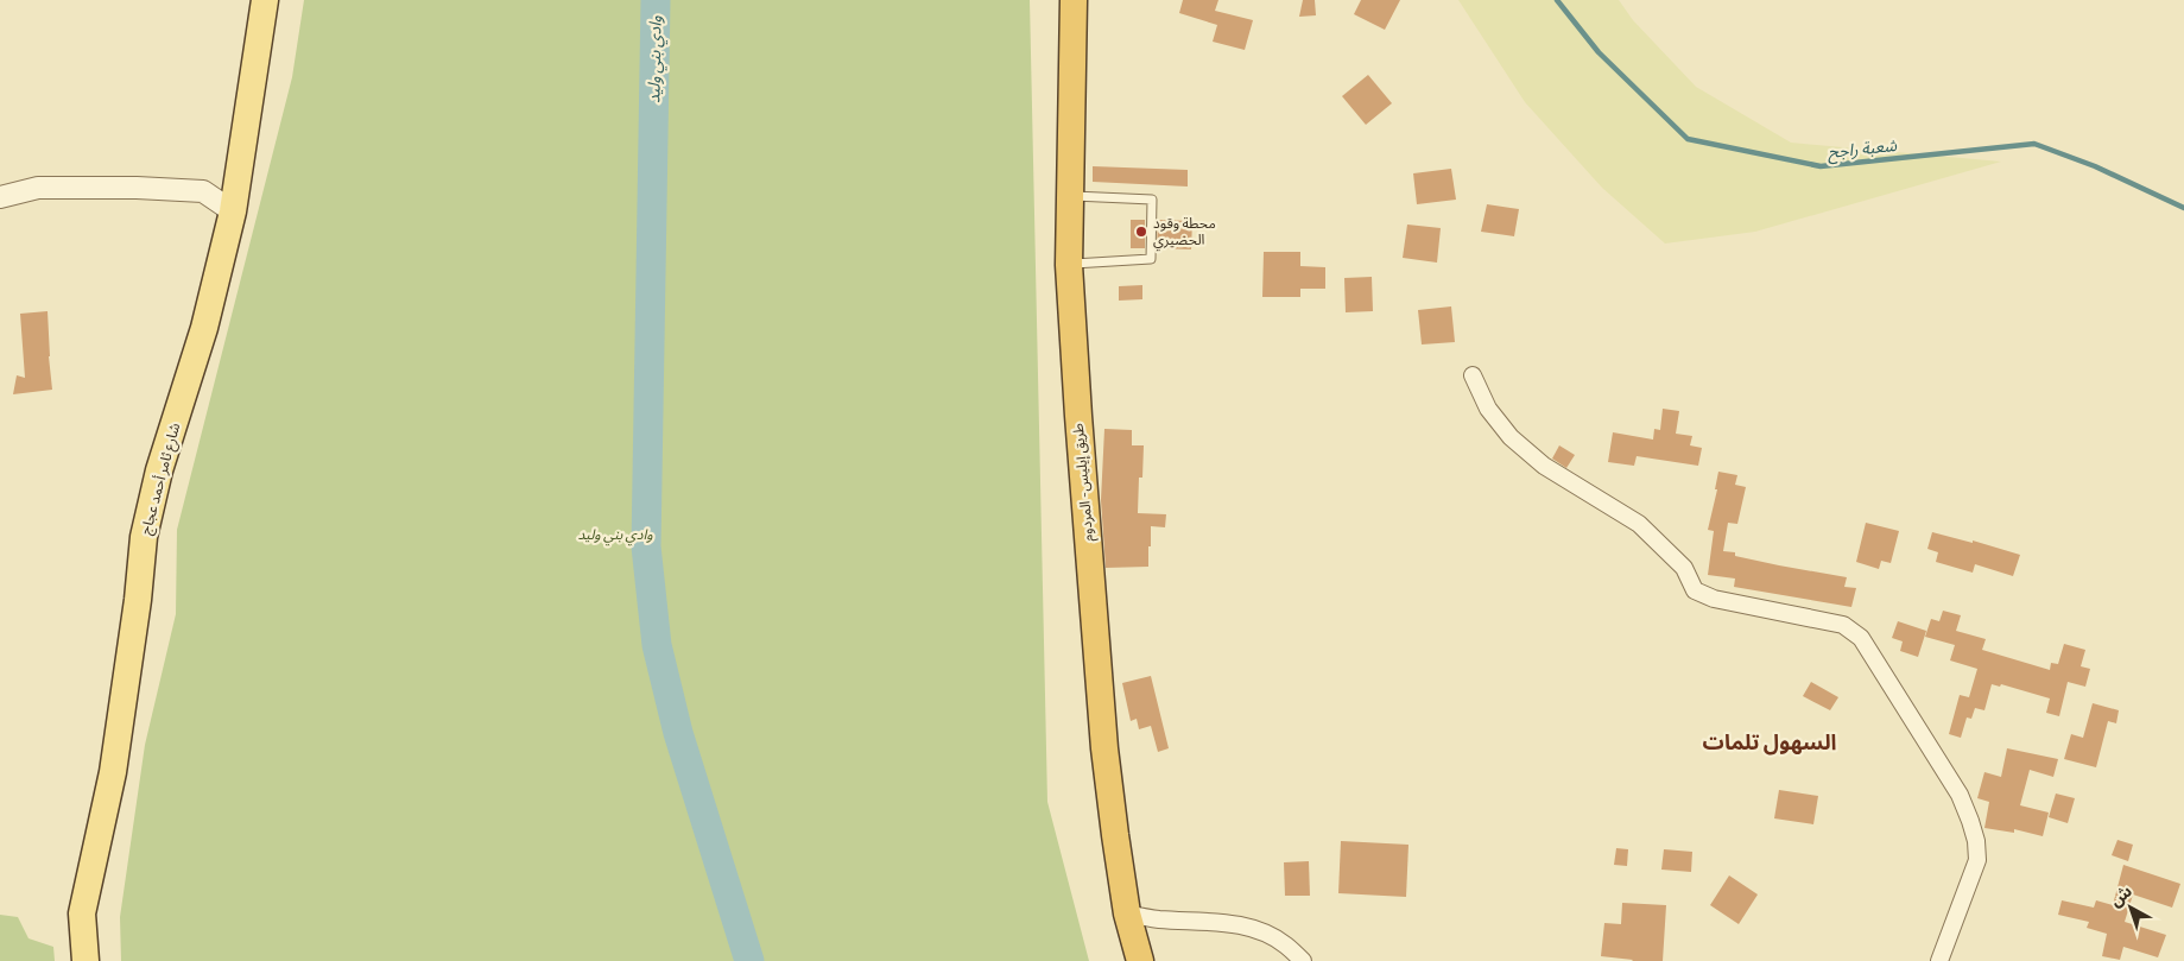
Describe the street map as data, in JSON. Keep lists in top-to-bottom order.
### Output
{
  "streets": {
    "highway": ["طريق إيليس- المردوم"],
    "main road": ["شارع ثامر أحمد عجاج"]
  },
  "districts": ["السهول تلمات"],
  "water": ["وادي بني وليد", "شعبة راجح"],
  "parks": ["وادي بني وليد"],
  "places": ["محطة وقود الحضيري"],
  "north": "top left"
}
